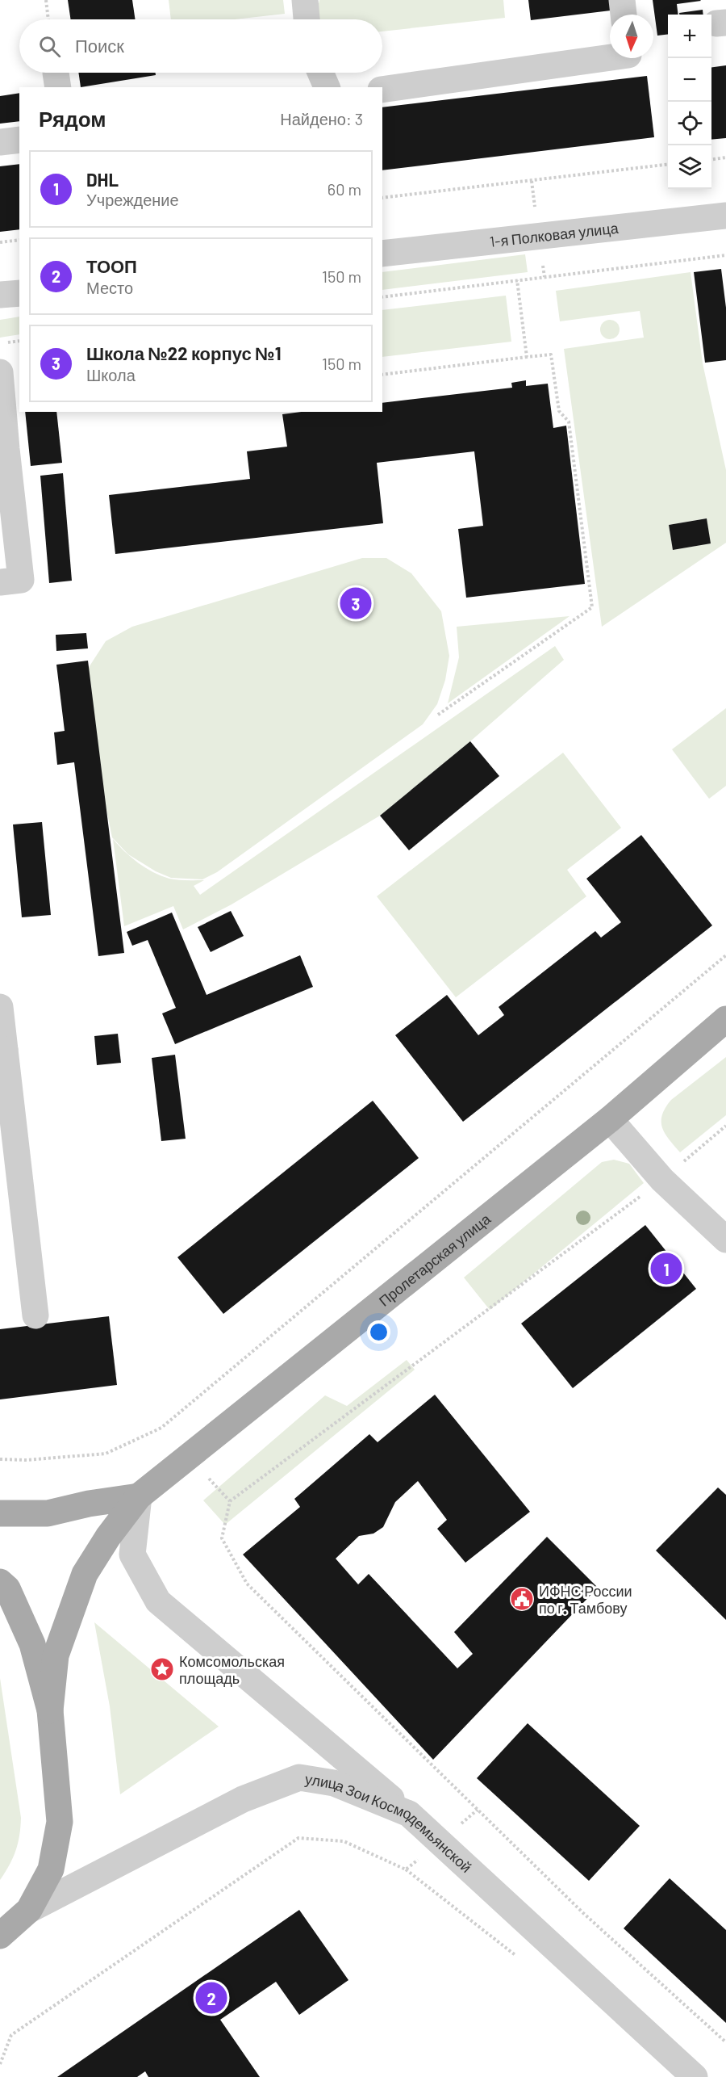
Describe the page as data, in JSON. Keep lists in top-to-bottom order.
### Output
{
  "streets": {
    "main road": ["Пролетарская улица"],
    "street": ["1-я Полковая улица", "улица Зои Космодемьянской"]
  },
  "places": {
    "public building": ["ИФНС России по г. Тамбову"],
    "place": ["Комсомольская площадь"]
  },
  "north": "bottom",
  "page": {
    "map_buttons": ["+", "−"],
    "search": "Поиск",
    "heading": ["Рядом", "Найдено: 3"],
    "list": [
      {
        "mark": "1",
        "name": "DHL",
        "note": "Учреждение",
        "value": "60 m"
      },
      {
        "mark": "2",
        "name": "ТООП",
        "note": "Место",
        "value": "150 m"
      },
      {
        "mark": "3",
        "name": "Школа №22 корпус №1",
        "note": "Школа",
        "value": "150 m"
      }
    ],
    "pins": ["3", "1", "2"]
  }
}
